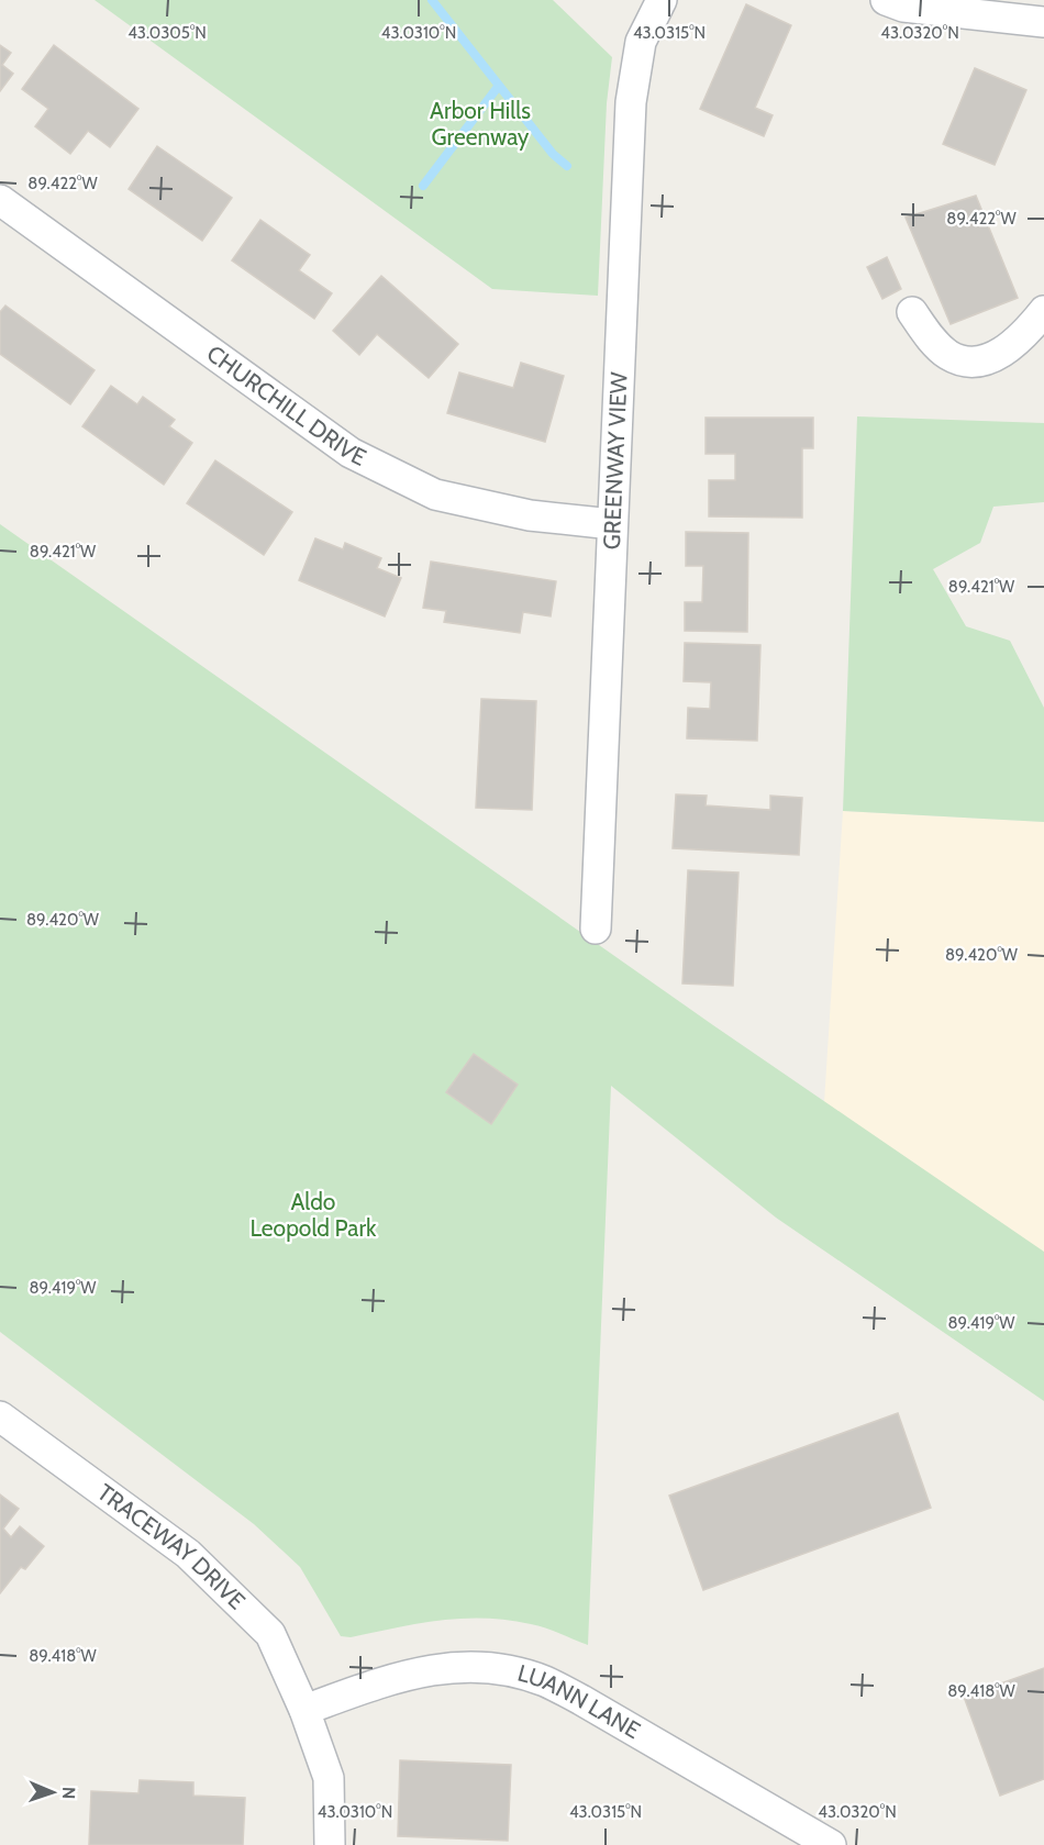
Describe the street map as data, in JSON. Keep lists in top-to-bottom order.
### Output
{
  "streets": {
    "street": [
      "CHURCHILL DRIVE",
      "GREENWAY VIEW",
      "TRACEWAY DRIVE",
      "LUANN LANE"
    ]
  },
  "crossings": [
    ["CHURCHILL DRIVE", "GREENWAY VIEW"],
    ["TRACEWAY DRIVE", "LUANN LANE"]
  ],
  "parks": ["Arbor Hills Greenway", "Aldo Leopold Park"],
  "north": "right",
  "coordinates": [
    "43.0305°N",
    "43.0310°N",
    "43.0315°N",
    "43.0320°N",
    "89.422°W",
    "89.421°W",
    "89.420°W",
    "89.419°W",
    "89.418°W"
  ]
}
